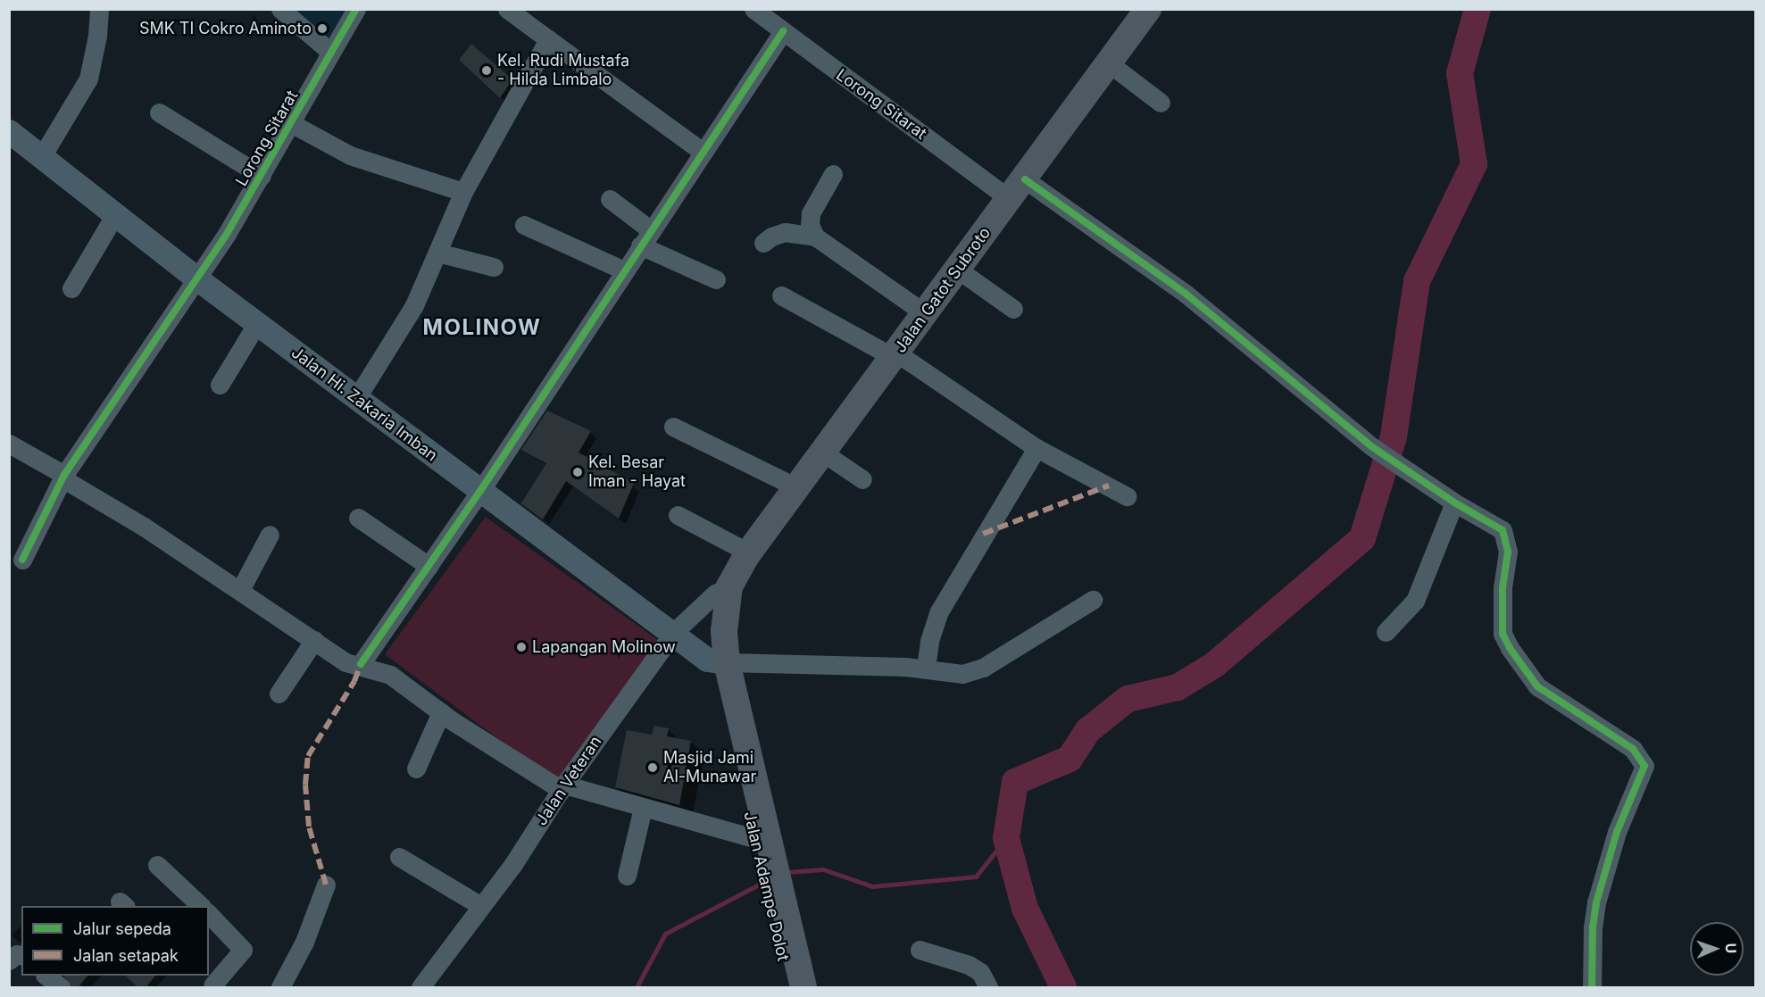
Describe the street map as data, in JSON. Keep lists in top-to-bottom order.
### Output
{
  "streets": {
    "highway": ["Jalan Gatot Subroto", "Jalan Adampe Dolot"],
    "main road": ["Jalan Hi. Zakaria Imban"],
    "street": ["Lorong Sitarat", "Jalan Veteran"]
  },
  "crossings": [
    ["Lorong Sitarat", "Jalan Gatot Subroto"],
    ["Lorong Sitarat", "Jalan Hi. Zakaria Imban"],
    ["Jalan Gatot Subroto", "Jalan Veteran"],
    ["Jalan Gatot Subroto", "Jalan Adampe Dolot"],
    ["Jalan Hi. Zakaria Imban", "Jalan Veteran"],
    ["Jalan Hi. Zakaria Imban", "Jalan Adampe Dolot"],
    ["Jalan Veteran", "Jalan Adampe Dolot"]
  ],
  "districts": ["MOLINOW"],
  "places": [
    "SMK TI Cokro Aminoto",
    "Kel. Rudi Mustafa - Hilda Limbalo",
    "Kel. Besar Iman - Hayat",
    "Lapangan Molinow",
    "Masjid Jami Al-Munawar"
  ],
  "legend": ["Jalur sepeda", "Jalan setapak"],
  "north": "right"
}
